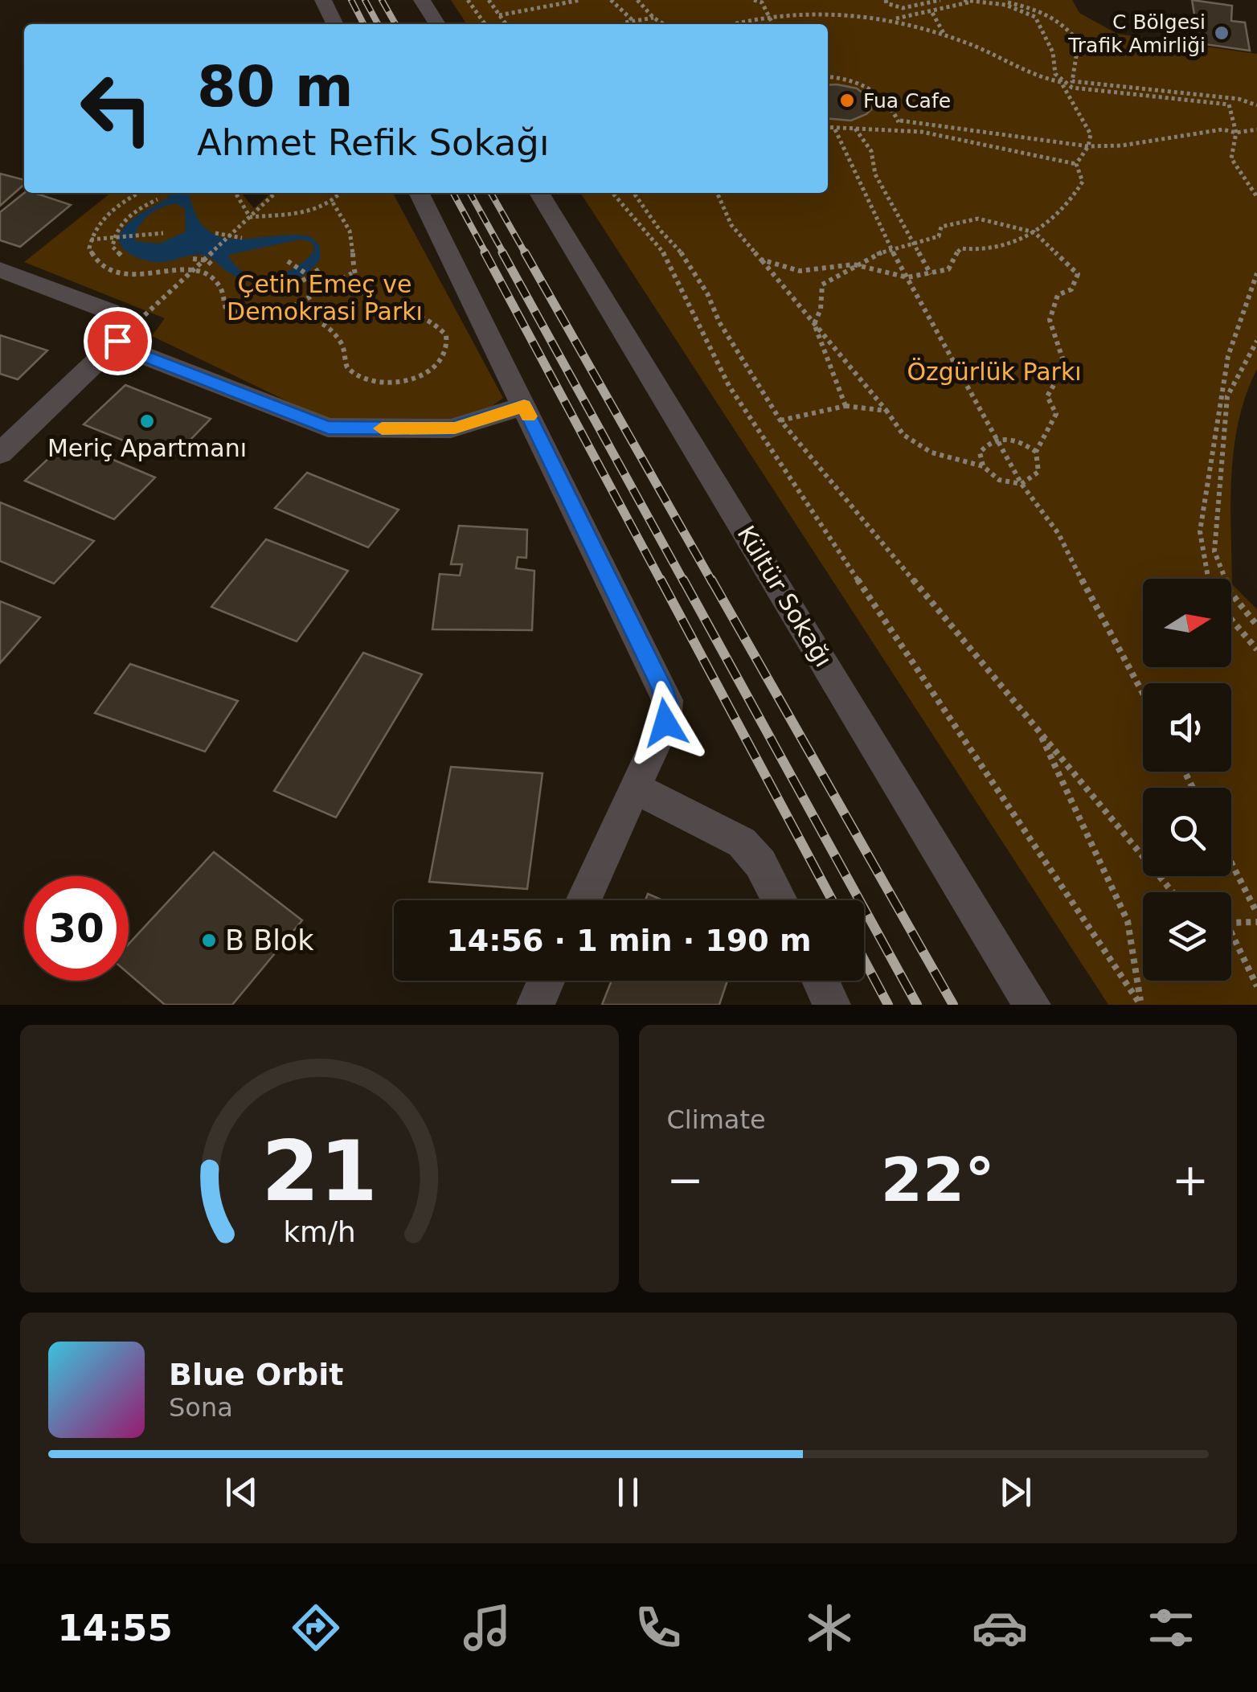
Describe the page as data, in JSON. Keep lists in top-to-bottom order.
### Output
{
  "streets": {
    "street": ["Kültür Sokağı"]
  },
  "parks": ["Çetin Emeç ve Demokrasi Parkı", "Özgürlük Parkı"],
  "places": [
    "C Bölgesi Trafik Amirliği",
    "Fua Cafe",
    "Meriç Apartmanı",
    "B Blok"
  ],
  "north": "right",
  "page": {
    "turn": ["80 m", "Ahmet Refik Sokağı"],
    "limit": "30",
    "trip": "14:56 · 1 min · 190 m",
    "tile": "Climate",
    "heat": ["−", "22°", "+"],
    "song": ["Blue Orbit", "Sona"],
    "tabs": "14:55",
    "gauge": ["21", "km/h"]
  }
}
